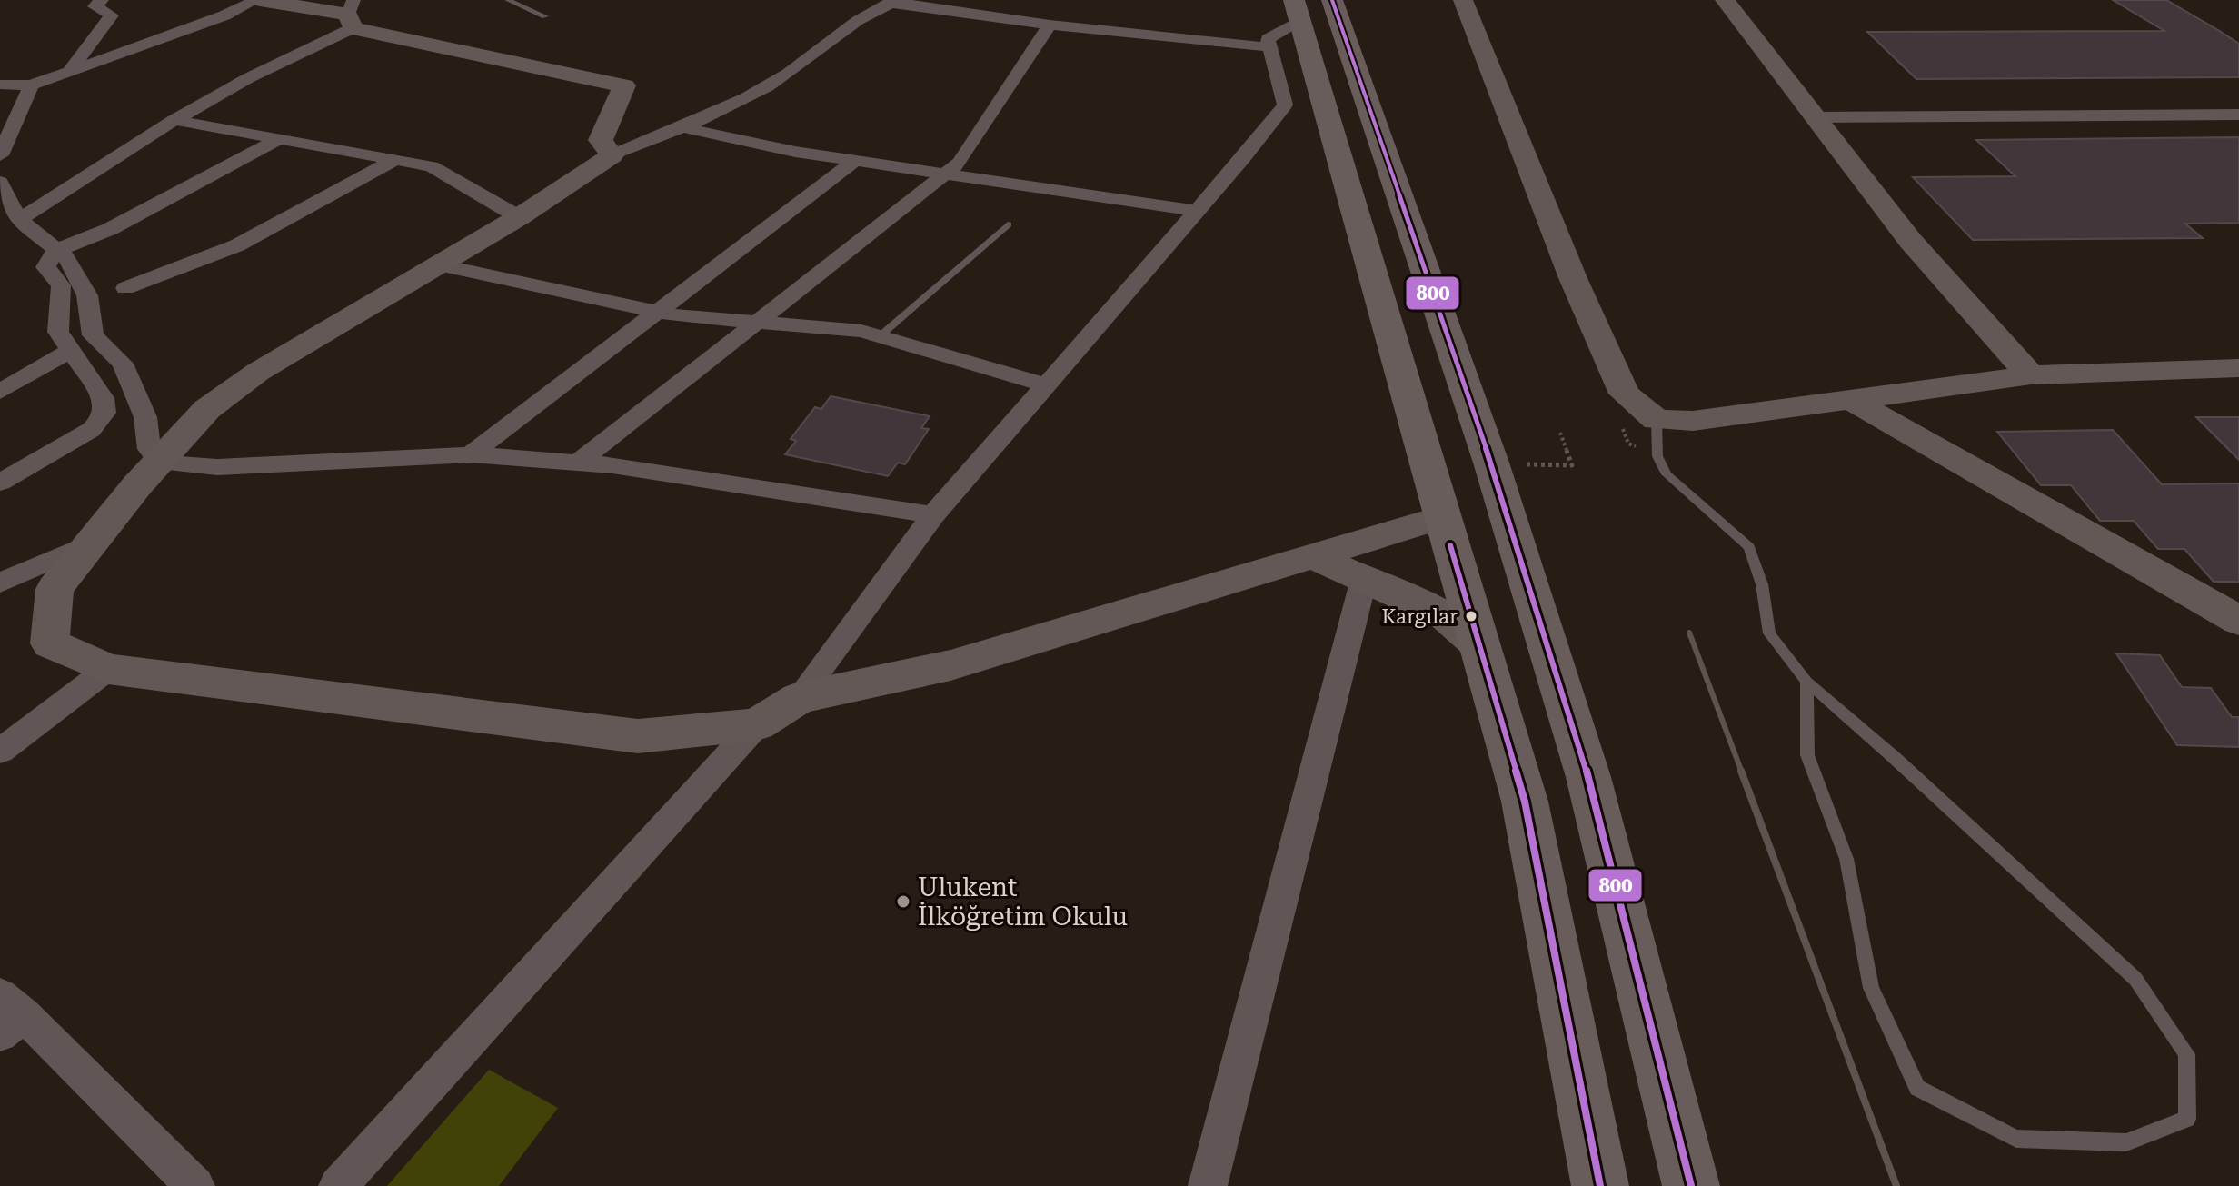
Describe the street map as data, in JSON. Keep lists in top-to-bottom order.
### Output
{
  "places": ["Kargılar", "Ulukent İlköğretim Okulu"],
  "lines": ["transit line 800"]
}
